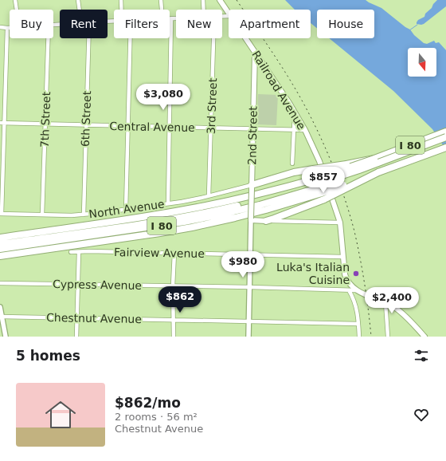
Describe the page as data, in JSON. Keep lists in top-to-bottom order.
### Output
{
  "streets": {
    "highway": ["I 80"],
    "main road": ["Railroad Avenue", "2nd Street", "Cypress Avenue"],
    "street": [
      "3rd Street",
      "6th Street",
      "7th Street",
      "Central Avenue",
      "North Avenue",
      "Fairview Avenue",
      "Chestnut Avenue"
    ]
  },
  "crossings": [
    ["Railroad Avenue", "Central Avenue"],
    ["Railroad Avenue", "2nd Street"],
    ["Railroad Avenue", "Fairview Avenue"],
    ["Railroad Avenue", "Cypress Avenue"],
    ["3rd Street", "Central Avenue"],
    ["3rd Street", "North Avenue"],
    ["6th Street", "Central Avenue"],
    ["6th Street", "North Avenue"],
    ["7th Street", "Central Avenue"],
    ["7th Street", "North Avenue"],
    ["Central Avenue", "2nd Street"],
    ["2nd Street", "North Avenue"]
  ],
  "places": ["Luka's Italian Cuisine"],
  "north": "bottom",
  "page": {
    "chip": [
      "Buy",
      "Rent",
      "Filters",
      "New",
      "Apartment",
      "House"
    ],
    "price": [
      "$3,080",
      "$857",
      "$980",
      "$862",
      "$2,400"
    ],
    "heading": "5 homes",
    "list": [
      {
        "name": "$862/mo",
        "note": "2 rooms · 56 m² · Chestnut Avenue"
      }
    ]
  }
}
